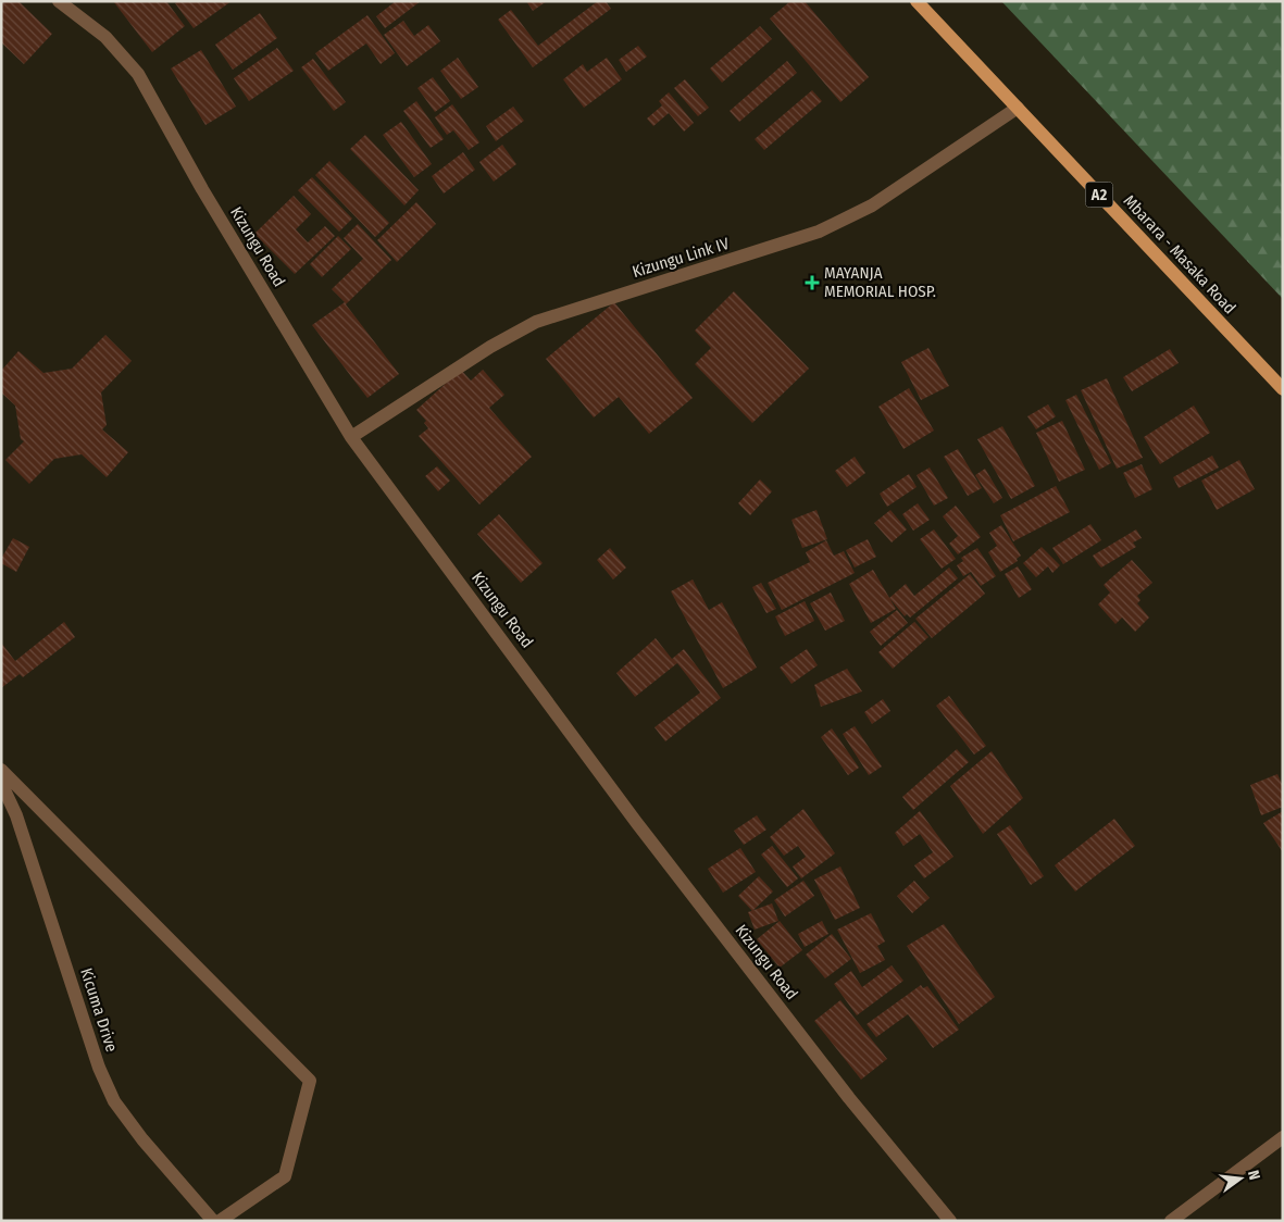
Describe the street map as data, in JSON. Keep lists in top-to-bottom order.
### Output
{
  "streets": {
    "main road": ["A2", "Mbarara - Masaka Road"],
    "street": ["Kizungu Road", "Kizungu Link IV", "Kicuma Drive"]
  },
  "crossings": [
    ["Kizungu Road", "Kizungu Link IV"],
    ["Mbarara - Masaka Road", "Kizungu Link IV"]
  ],
  "places": {
    "health": ["MAYANJA MEMORIAL HOSP."]
  },
  "north": "right"
}
